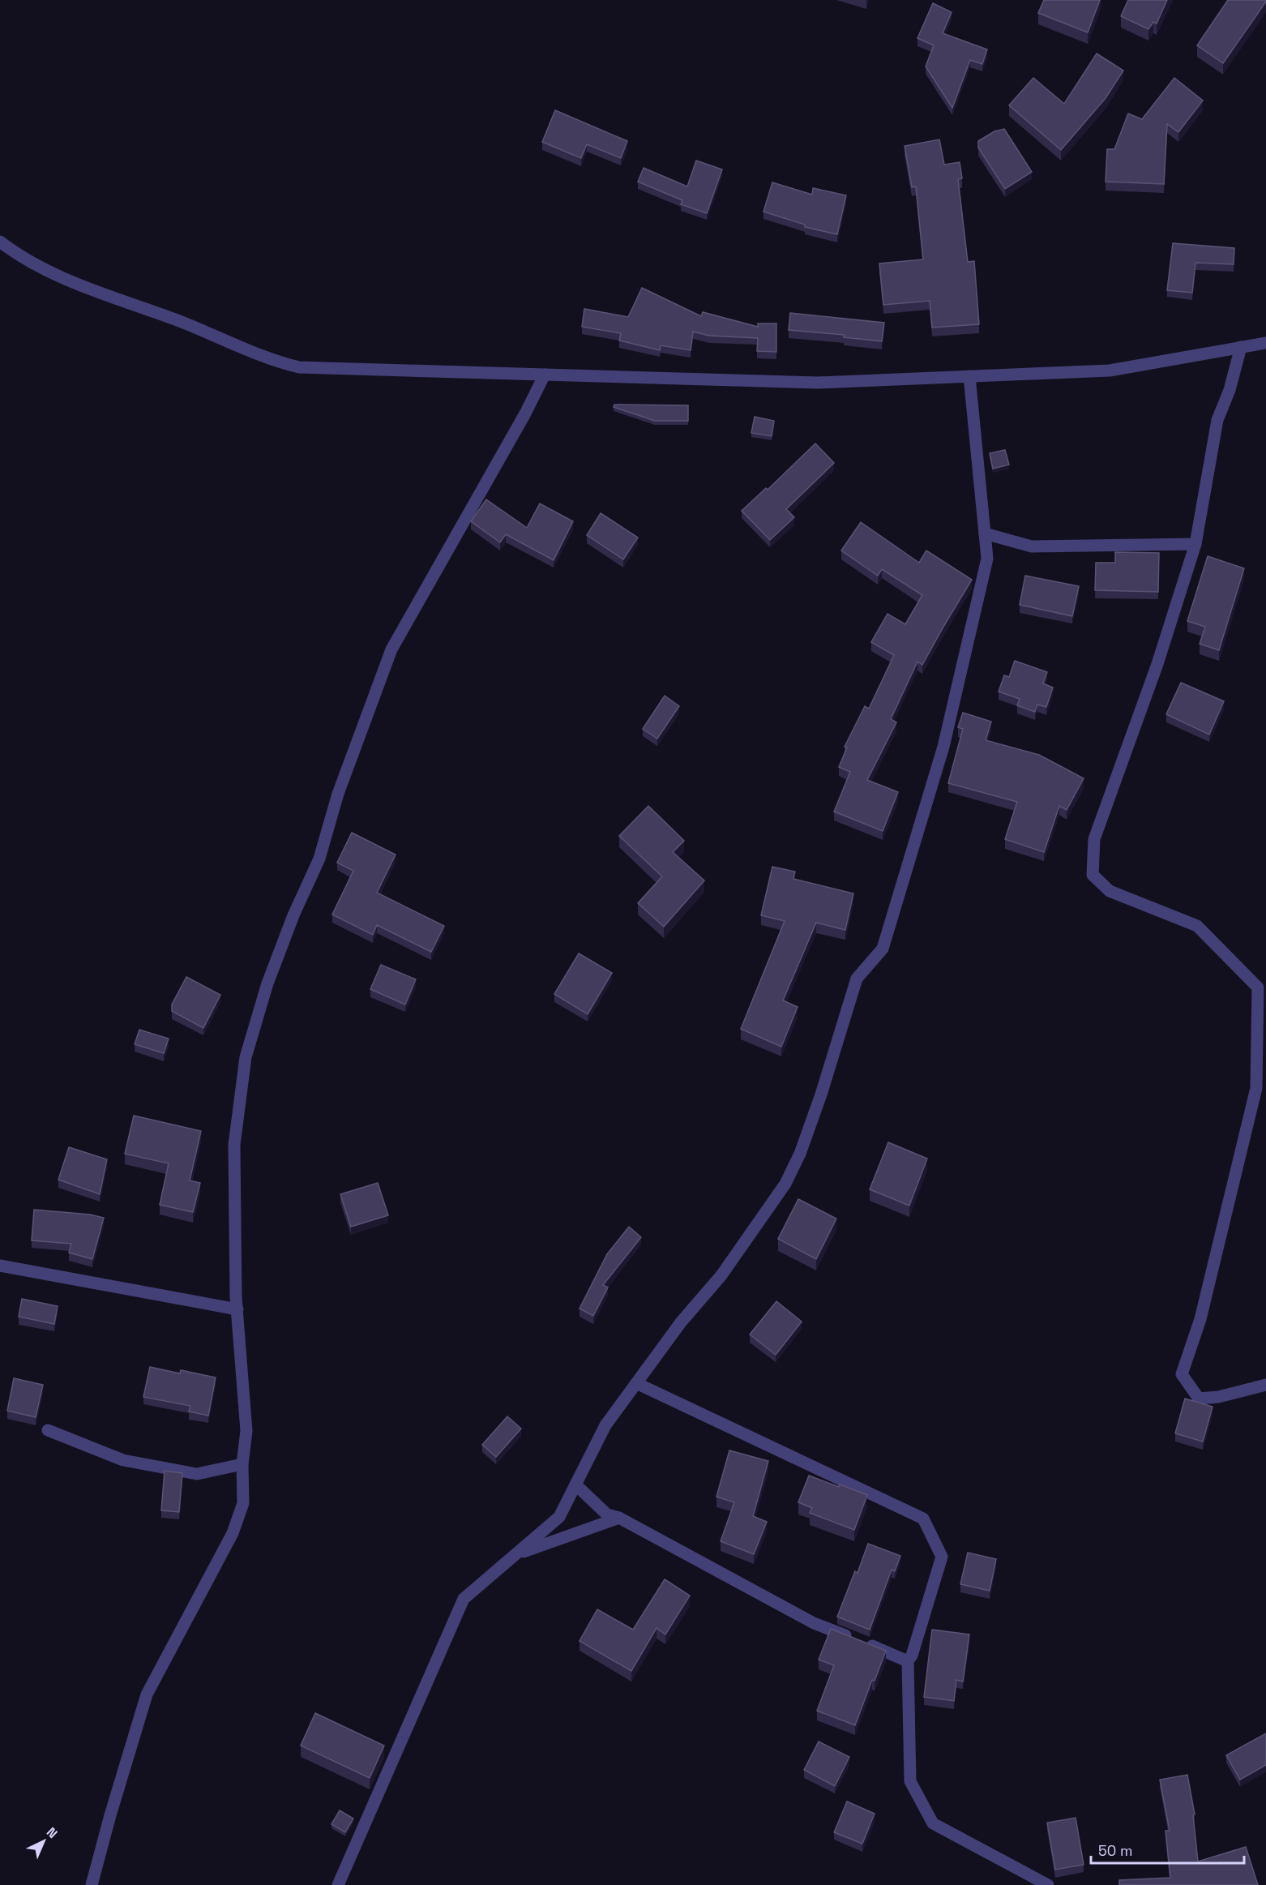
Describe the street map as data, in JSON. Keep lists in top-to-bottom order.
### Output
{
  "scale_bar": "50 m",
  "north": "top right"
}
